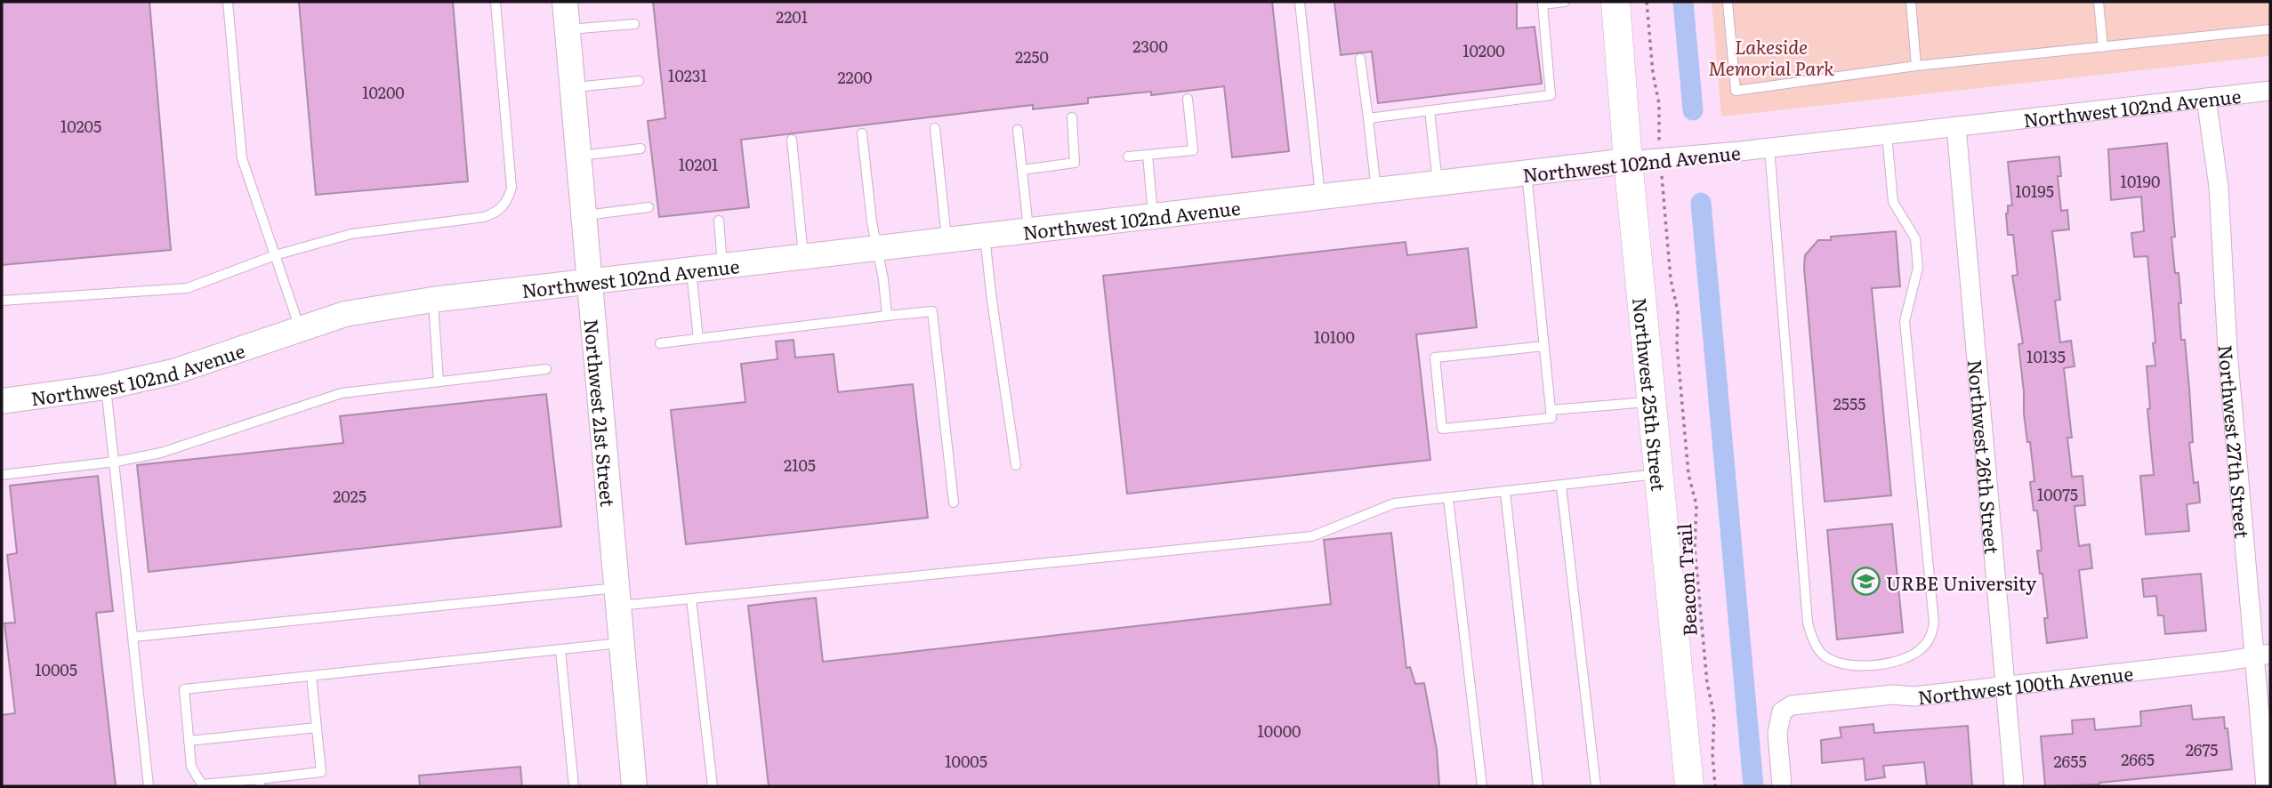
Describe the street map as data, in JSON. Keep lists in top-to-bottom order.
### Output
{
  "streets": {
    "main road": ["Northwest 25th Street"],
    "street": [
      "Northwest 102nd Avenue",
      "Northwest 21st Street",
      "Northwest 27th Street",
      "Northwest 26th Street",
      "Northwest 100th Avenue"
    ],
    "path": ["Beacon Trail"]
  },
  "crossings": [
    ["Northwest 102nd Avenue", "Northwest 25th Street"],
    ["Northwest 102nd Avenue", "Northwest 21st Street"],
    ["Northwest 102nd Avenue", "Northwest 27th Street"],
    ["Northwest 102nd Avenue", "Northwest 26th Street"],
    ["Northwest 27th Street", "Northwest 100th Avenue"],
    ["Northwest 26th Street", "Northwest 100th Avenue"]
  ],
  "parks": ["Lakeside Memorial Park"],
  "places": {
    "school or university": ["URBE University"]
  },
  "house_numbers": [
    "2201",
    "2300",
    "10200",
    "2250",
    "10231",
    "2200",
    "10200",
    "10205",
    "10201",
    "10190",
    "10195",
    "10100",
    "10135",
    "2555",
    "2105",
    "10075",
    "2025",
    "10005",
    "10000",
    "2675",
    "2665",
    "10005",
    "2655"
  ]
}
